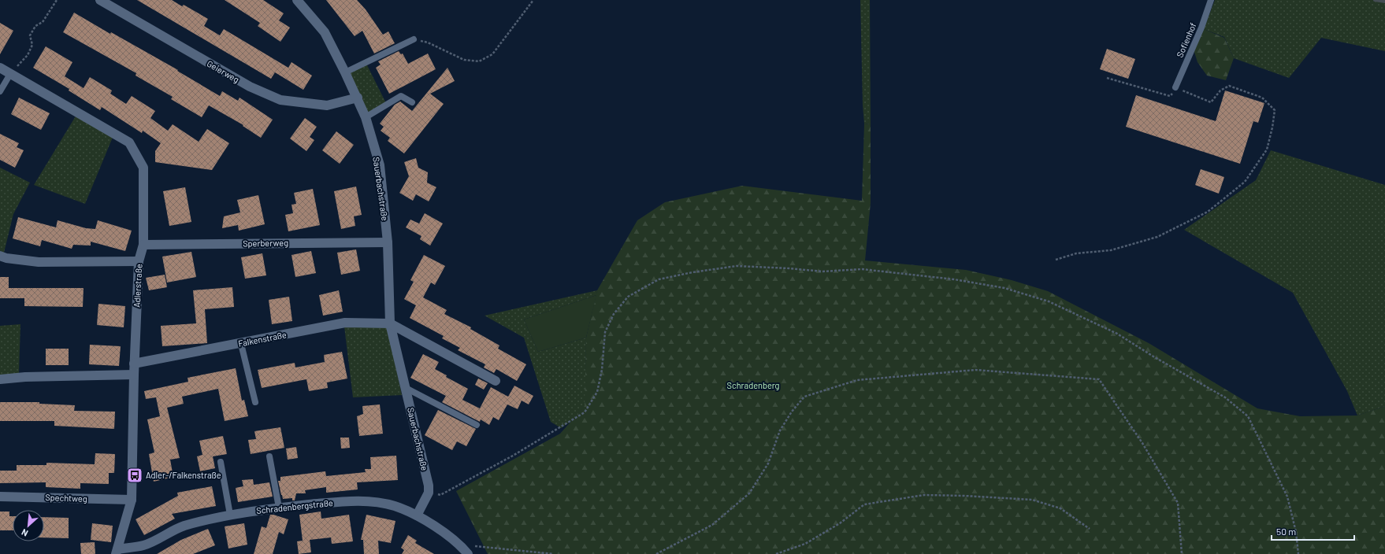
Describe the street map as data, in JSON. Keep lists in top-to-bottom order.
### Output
{
  "streets": {
    "street": [
      "Geierweg",
      "Sauerbachstraße",
      "Sperberweg",
      "Adlerstraße",
      "Falkenstraße",
      "Spechtweg",
      "Schradenbergstraße"
    ],
    "lane": ["Sofienhof"]
  },
  "crossings": [
    ["Geierweg", "Sauerbachstraße"],
    ["Sauerbachstraße", "Sperberweg"],
    ["Sauerbachstraße", "Falkenstraße"],
    ["Sperberweg", "Adlerstraße"],
    ["Adlerstraße", "Falkenstraße"],
    ["Adlerstraße", "Spechtweg"],
    ["Adlerstraße", "Schradenbergstraße"]
  ],
  "parks": ["Schradenberg"],
  "places": {
    "bus stop": ["Adler-/Falkenstraße"]
  },
  "scale_bar": "50 m",
  "north": "bottom left"
}
